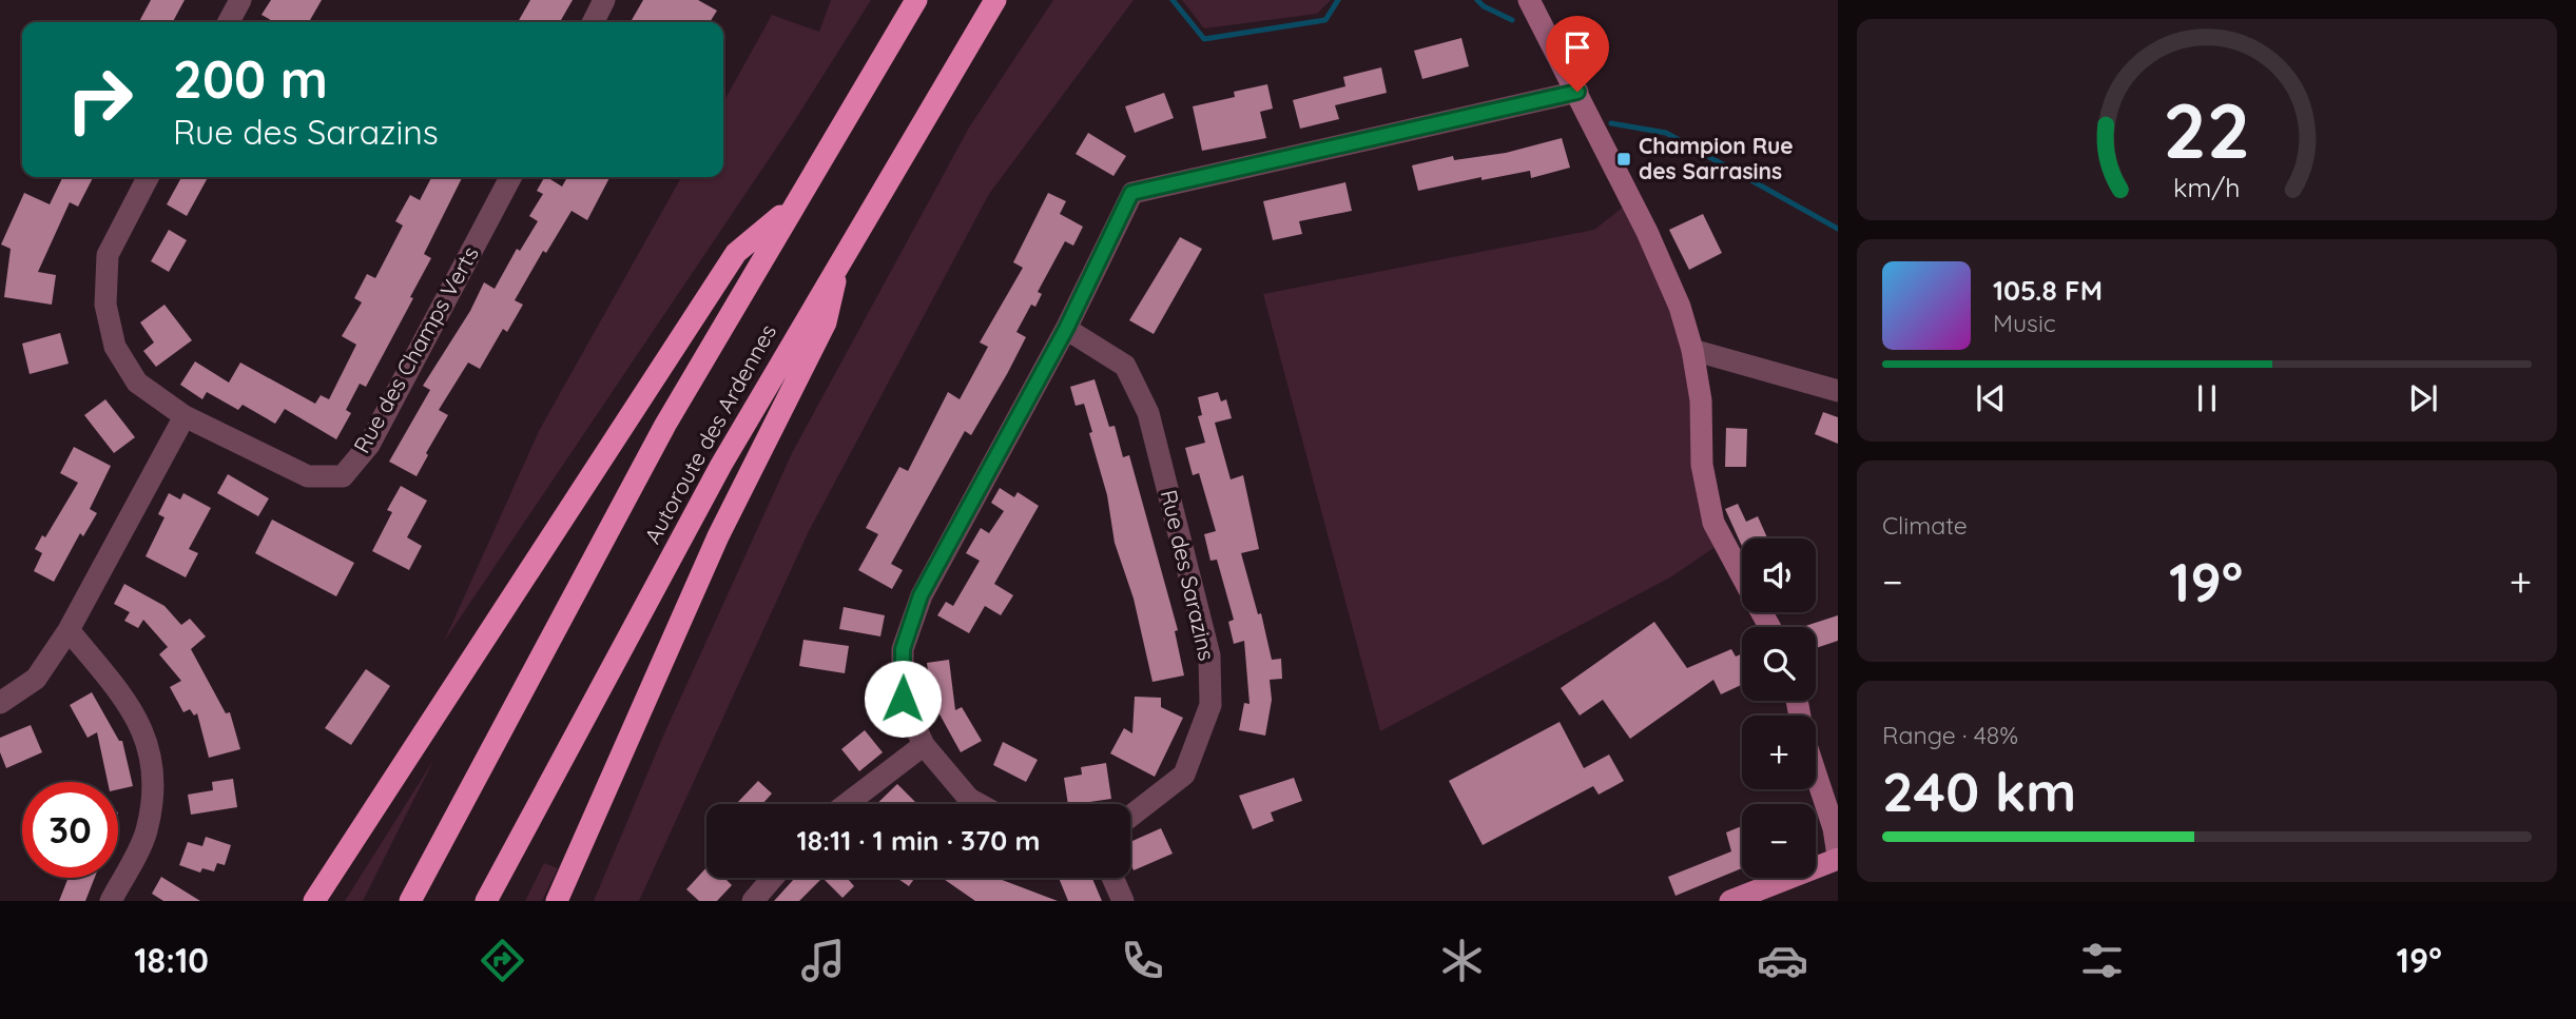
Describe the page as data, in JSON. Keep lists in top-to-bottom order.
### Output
{
  "streets": {
    "highway": ["Autoroute des Ardennes"],
    "street": ["Rue des Champs Verts", "Rue des Sarazins"]
  },
  "places": {
    "transit": ["Champion Rue des Sarrasins"]
  },
  "page": {
    "turn": ["200 m", "Rue des Sarazins"],
    "song": ["105.8 FM", "Music"],
    "tile": [
      "Climate",
      ["Range · 48%", "240 km"]
    ],
    "map_buttons": ["+", "−"],
    "heat": ["−", "19°", "+"],
    "limit": "30",
    "trip": "18:11 · 1 min · 370 m",
    "tabs": ["18:10", "19°"],
    "gauge": ["22", "km/h"]
  }
}
